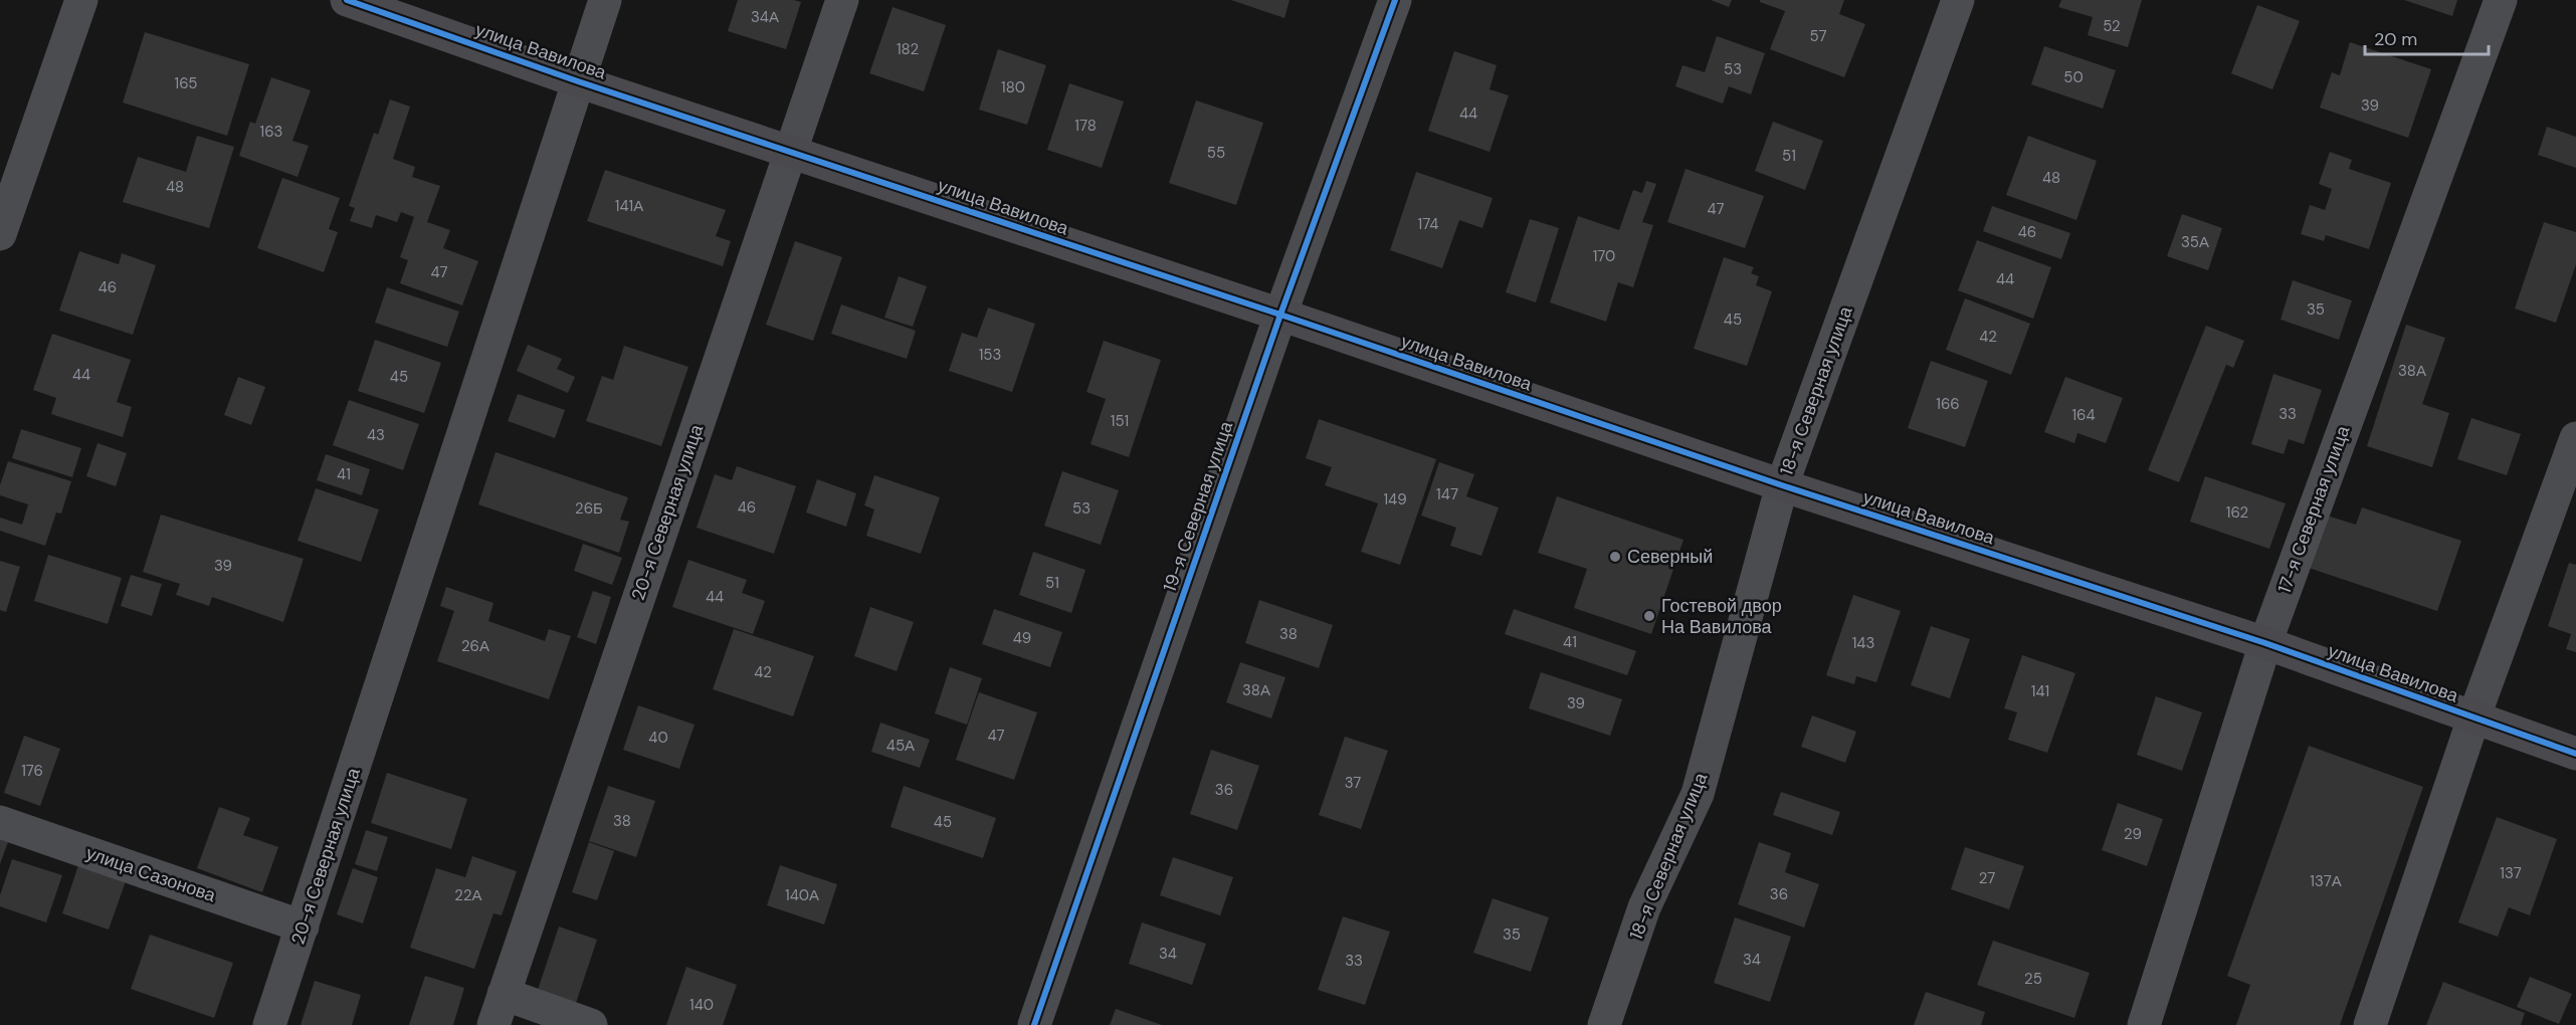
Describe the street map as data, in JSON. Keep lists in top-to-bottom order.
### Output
{
  "streets": {
    "street": [
      "улица Вавилова",
      "18-я Северная улица",
      "19-я Северная улица",
      "17-я Северная улица",
      "20-я Северная улица",
      "улица Сазонова"
    ]
  },
  "crossings": [
    ["улица Вавилова", "18-я Северная улица"],
    ["улица Вавилова", "19-я Северная улица"],
    ["улица Вавилова", "17-я Северная улица"],
    ["улица Вавилова", "20-я Северная улица"],
    ["20-я Северная улица", "улица Сазонова"]
  ],
  "places": ["Северный", "Гостевой двор На Вавилова"],
  "house_numbers": [
    "34А",
    "52",
    "57",
    "182",
    "53",
    "50",
    "165",
    "180",
    "39",
    "44",
    "178",
    "163",
    "55",
    "51",
    "48",
    "48",
    "141А",
    "47",
    "174",
    "46",
    "35А",
    "170",
    "47",
    "44",
    "46",
    "35",
    "45",
    "42",
    "153",
    "38А",
    "44",
    "45",
    "166",
    "33",
    "164",
    "151",
    "43",
    "41",
    "147",
    "149",
    "46",
    "26Б",
    "53",
    "162",
    "39",
    "51",
    "44",
    "38",
    "49",
    "41",
    "143",
    "26А",
    "42",
    "38А",
    "141",
    "39",
    "47",
    "40",
    "45А",
    "176",
    "37",
    "36",
    "38",
    "45",
    "29",
    "137",
    "27",
    "137А",
    "36",
    "22А",
    "140А",
    "35",
    "34",
    "34",
    "33",
    "25",
    "140"
  ],
  "scale_bar": "20 m"
}
